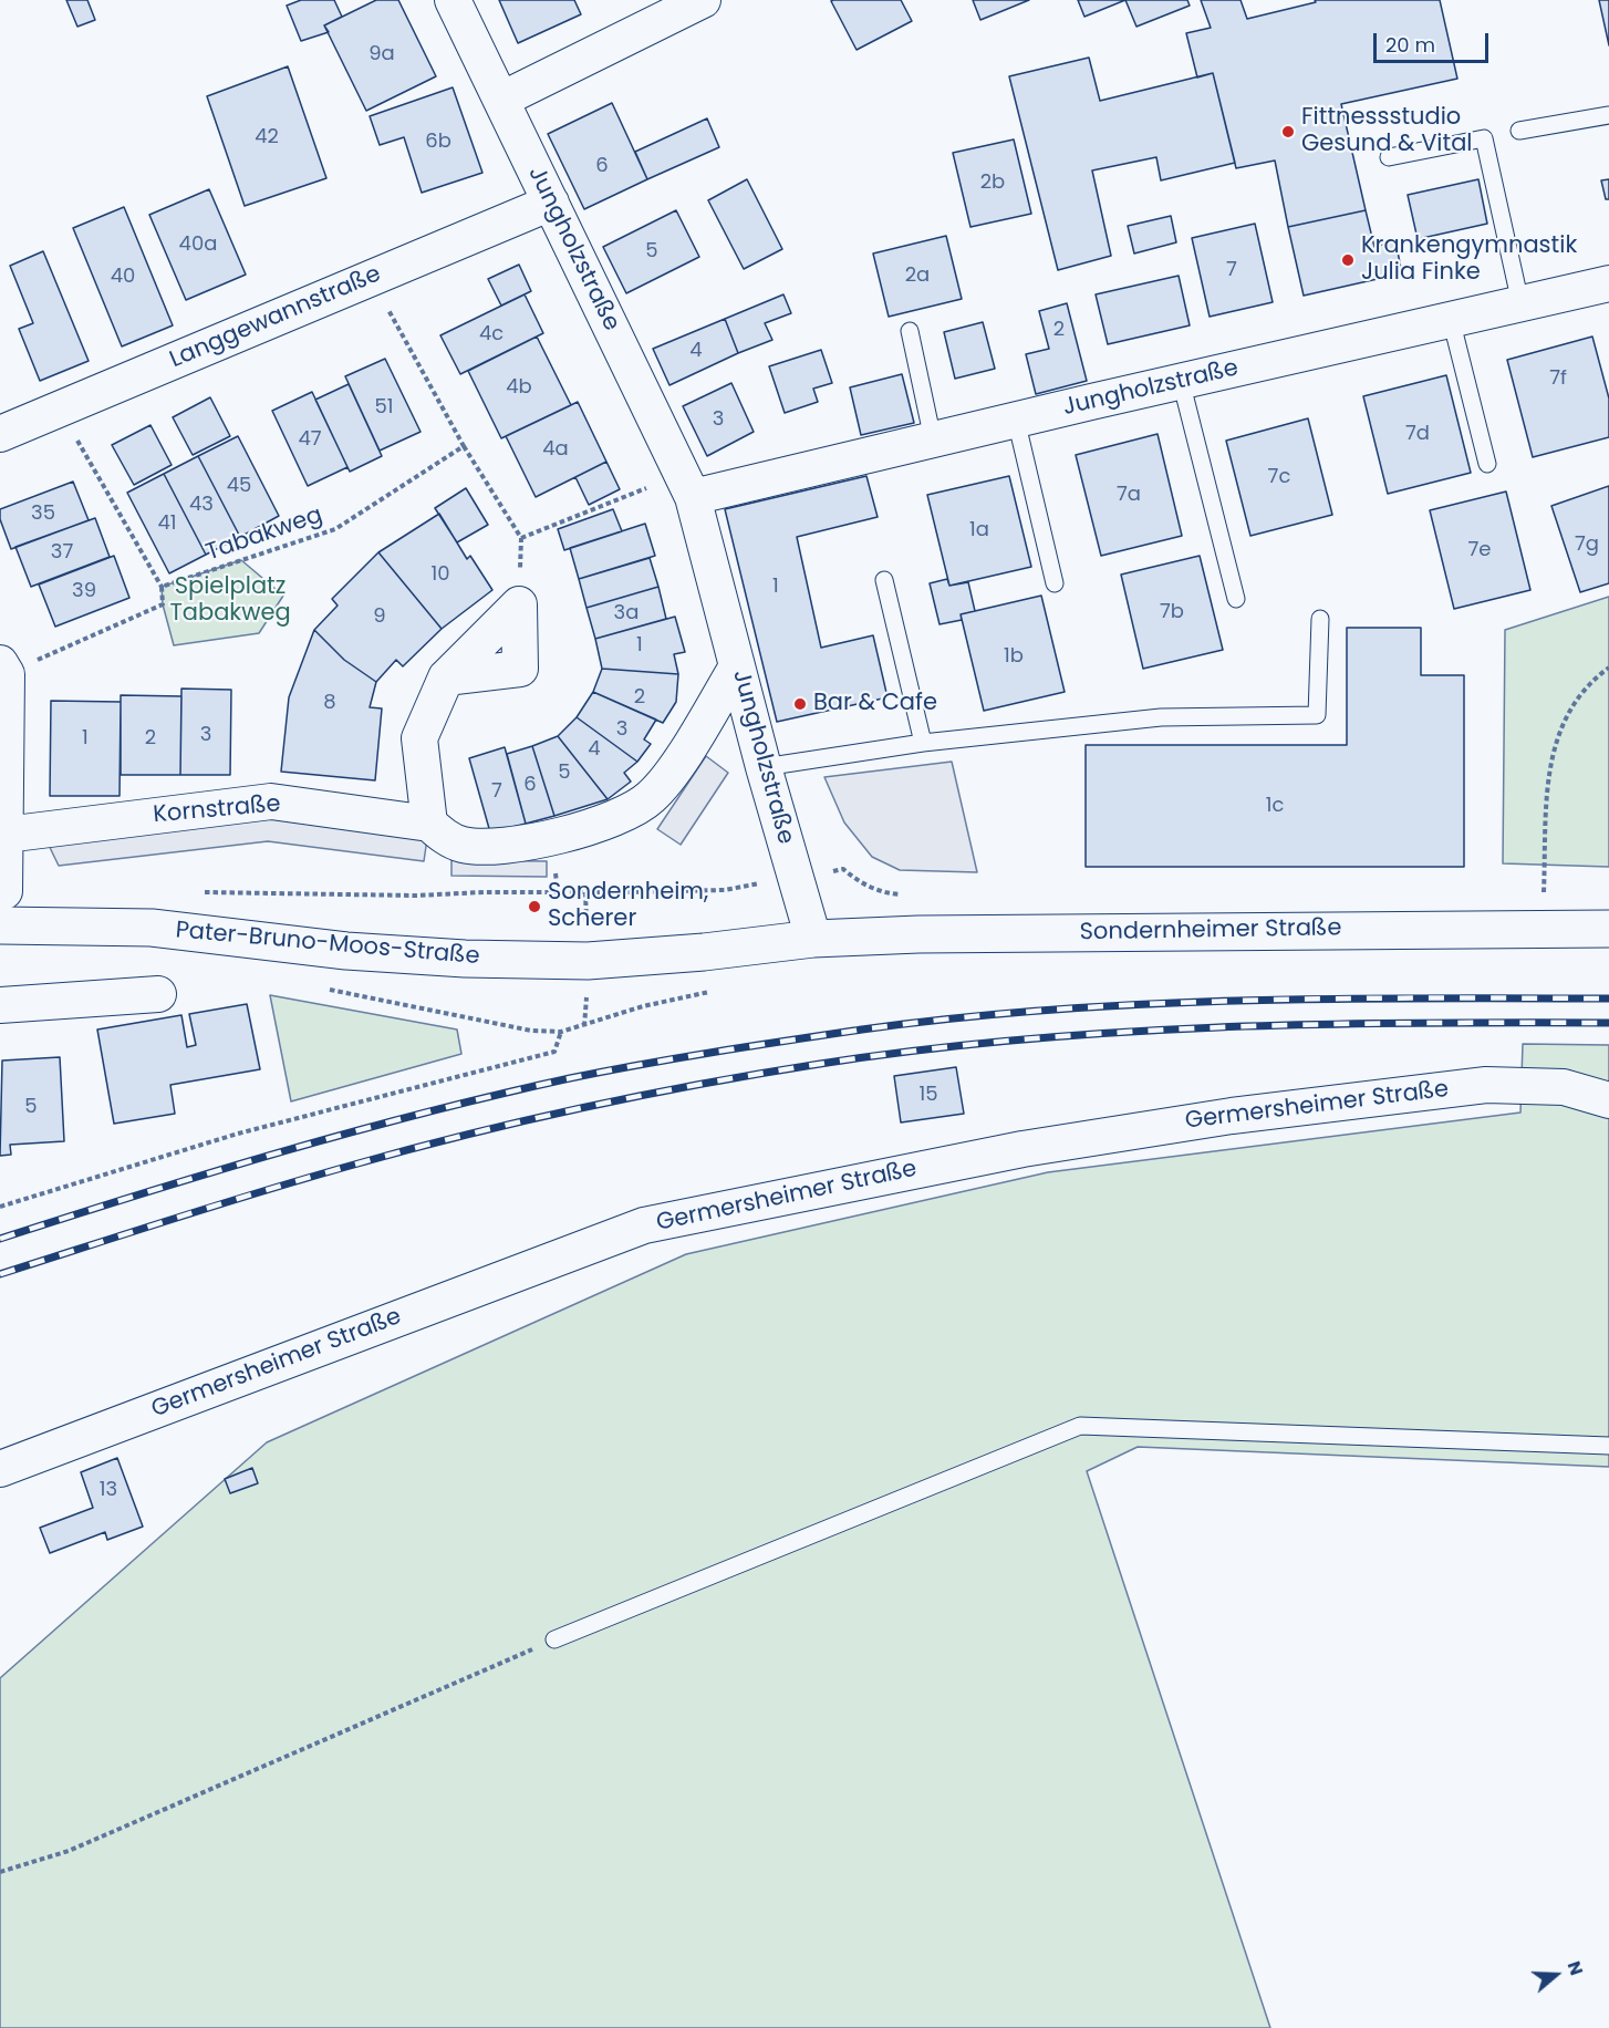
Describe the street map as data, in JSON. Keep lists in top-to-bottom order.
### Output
{
  "streets": {
    "main road": ["Sondernheimer Straße", "Pater-Bruno-Moos-Straße"],
    "street": [
      "Jungholzstraße",
      "Langgewannstraße",
      "Kornstraße",
      "Germersheimer Straße"
    ],
    "path": ["Tabakweg"]
  },
  "crossings": [
    ["Jungholzstraße", "Langgewannstraße"],
    ["Jungholzstraße", "Sondernheimer Straße"],
    ["Jungholzstraße", "Pater-Bruno-Moos-Straße"],
    ["Sondernheimer Straße", "Pater-Bruno-Moos-Straße"]
  ],
  "parks": ["Spielplatz Tabakweg"],
  "places": [
    "Fittnessstudio Gesund & Vital",
    "Krankengymnastik Julia Finke",
    "Bar & Cafe",
    "Sondernheim, Scherer"
  ],
  "house_numbers": [
    "9a",
    "42",
    "6b",
    "6",
    "2b",
    "40a",
    "5",
    "7",
    "2a",
    "40",
    "2",
    "4c",
    "4",
    "7f",
    "4b",
    "51",
    "3",
    "7d",
    "47",
    "4a",
    "7c",
    "45",
    "7a",
    "43",
    "35",
    "41",
    "1a",
    "7g",
    "7e",
    "37",
    "10",
    "1",
    "39",
    "7b",
    "3a",
    "9",
    "1",
    "1b",
    "2",
    "8",
    "3",
    "3",
    "1",
    "2",
    "4",
    "5",
    "6",
    "7",
    "1c",
    "15",
    "5",
    "13"
  ],
  "scale_bar": "20 m",
  "north": "right"
}
